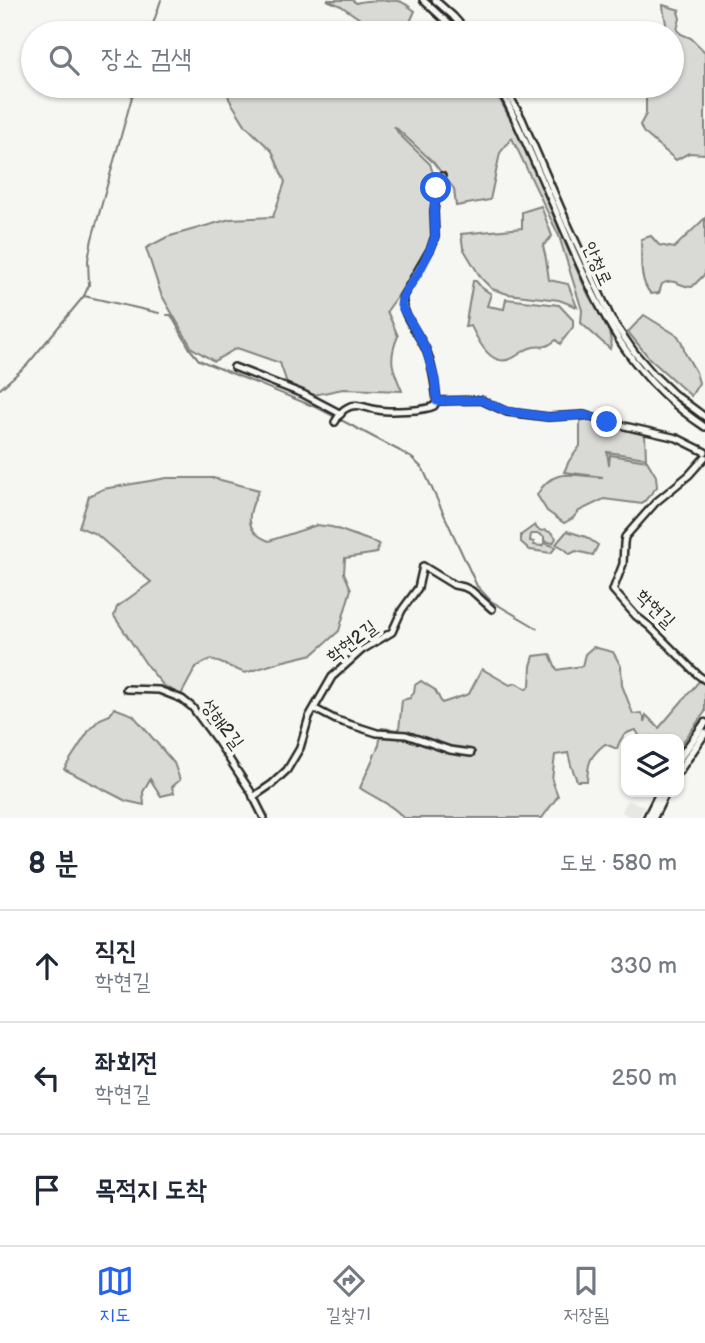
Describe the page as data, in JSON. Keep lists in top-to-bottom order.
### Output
{
  "streets": {
    "street": [
      "안청로",
      "학현길",
      "학현2길",
      "성해2길"
    ]
  },
  "crossings": [
    ["학현2길", "성해2길"]
  ],
  "page": {
    "search": "장소 검색",
    "heading": ["8 분", "도보 · 580 m"],
    "list": [
      ["직진", "학현길", "330 m"],
      ["좌회전", "학현길", "250 m"],
      "목적지 도착"
    ],
    "nav": ["지도", "길찾기", "저장됨"]
  }
}
